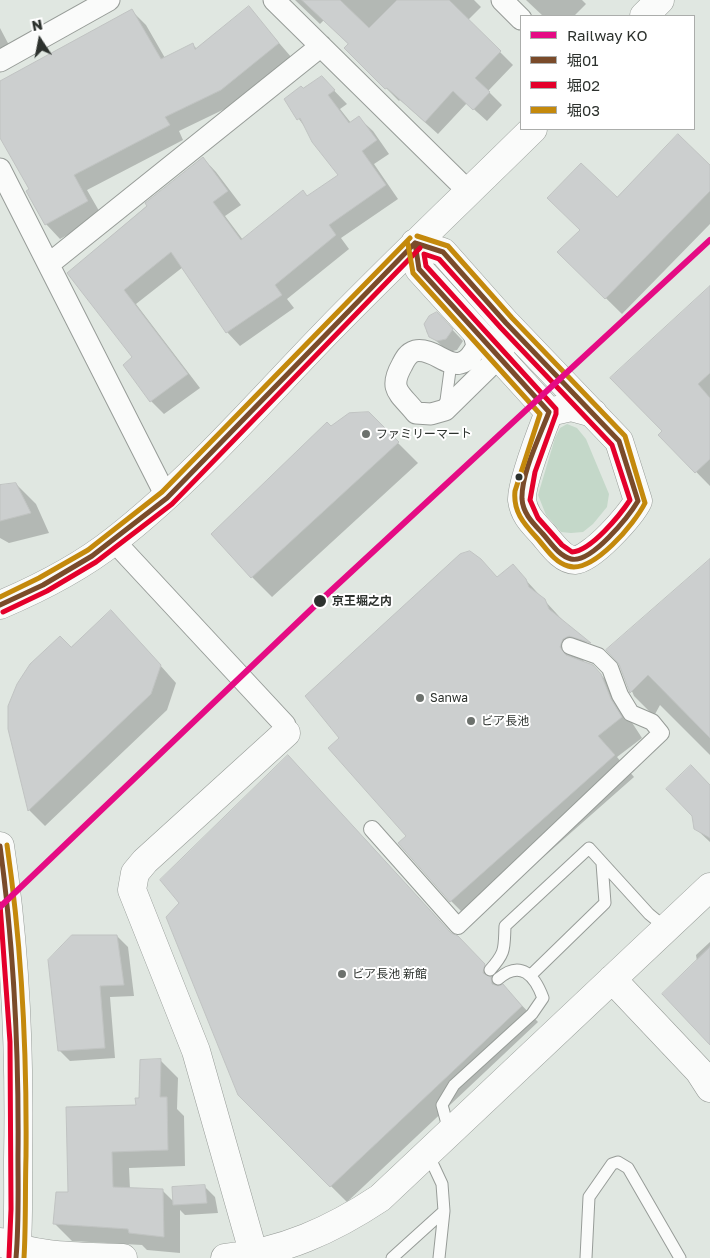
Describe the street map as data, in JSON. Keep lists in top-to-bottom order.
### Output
{
  "places": [
    "ファミリーマート",
    "京王堀之内",
    "Sanwa",
    "ビア長池",
    "ビア長池 新館"
  ],
  "lines": [
    "transit line 堀03",
    "rail line KO",
    "transit line 堀01",
    "transit line 堀02"
  ],
  "legend": [
    "Railway KO",
    "堀01",
    "堀02",
    "堀03"
  ],
  "north": "top"
}
